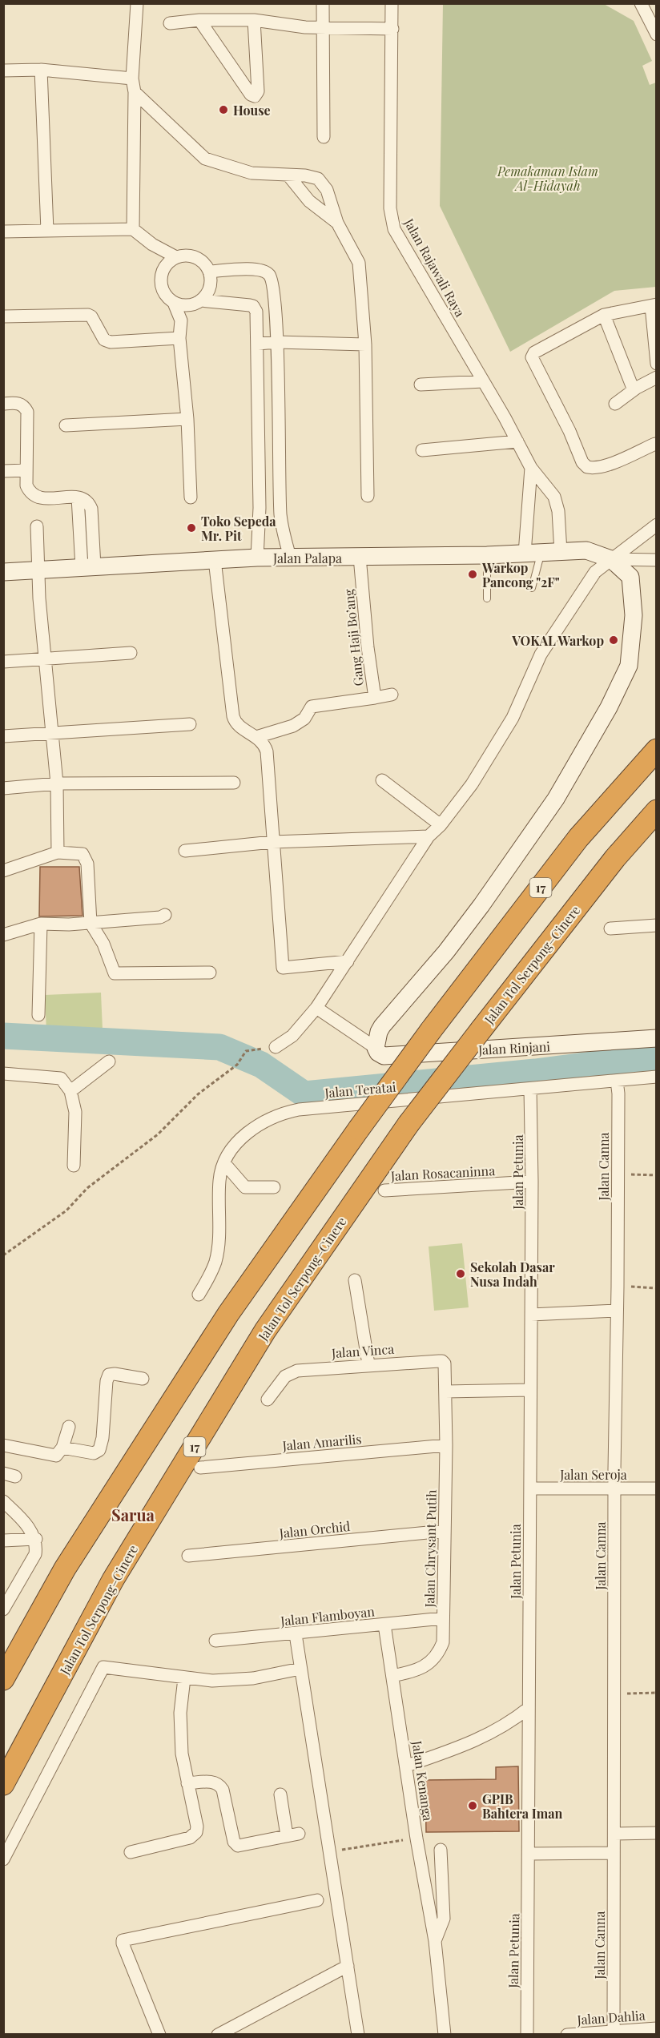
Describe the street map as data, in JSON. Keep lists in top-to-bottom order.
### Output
{
  "streets": {
    "highway": ["17", "Jalan Tol Serpong–Cinere"],
    "street": [
      "Jalan Rajawali Raya",
      "Jalan Palapa",
      "Gang Haji Bo’ang",
      "Jalan Rinjani",
      "Jalan Teratai",
      "Jalan Canna",
      "Jalan Petunia",
      "Jalan Rosacaninna",
      "Jalan Vinca",
      "Jalan Amarilis",
      "Jalan Seroja",
      "Jalan Orchid",
      "Jalan Chrysant Putih",
      "Jalan Flamboyan",
      "Jalan Kenanga",
      "Jalan Dahlia"
    ]
  },
  "crossings": [
    ["Jalan Rajawali Raya", "Jalan Palapa"],
    ["Jalan Palapa", "Gang Haji Bo’ang"],
    ["Jalan Teratai", "Jalan Canna"],
    ["Jalan Teratai", "Jalan Petunia"],
    ["Jalan Canna", "Jalan Seroja"],
    ["Jalan Canna", "Jalan Dahlia"],
    ["Jalan Petunia", "Jalan Rosacaninna"],
    ["Jalan Petunia", "Jalan Seroja"],
    ["Jalan Vinca", "Jalan Chrysant Putih"],
    ["Jalan Amarilis", "Jalan Chrysant Putih"],
    ["Jalan Orchid", "Jalan Chrysant Putih"],
    ["Jalan Chrysant Putih", "Jalan Flamboyan"],
    ["Jalan Chrysant Putih", "Jalan Kenanga"],
    ["Jalan Flamboyan", "Jalan Kenanga"]
  ],
  "districts": ["Sarua"],
  "parks": ["Pemakaman Islam Al-Hidayah"],
  "places": [
    "House",
    "Toko Sepeda Mr. Pit",
    "Warkop Pancong \"2F\"",
    "VOKAL Warkop",
    "Sekolah Dasar Nusa Indah",
    "GPIB Bahtera Iman"
  ]
}
